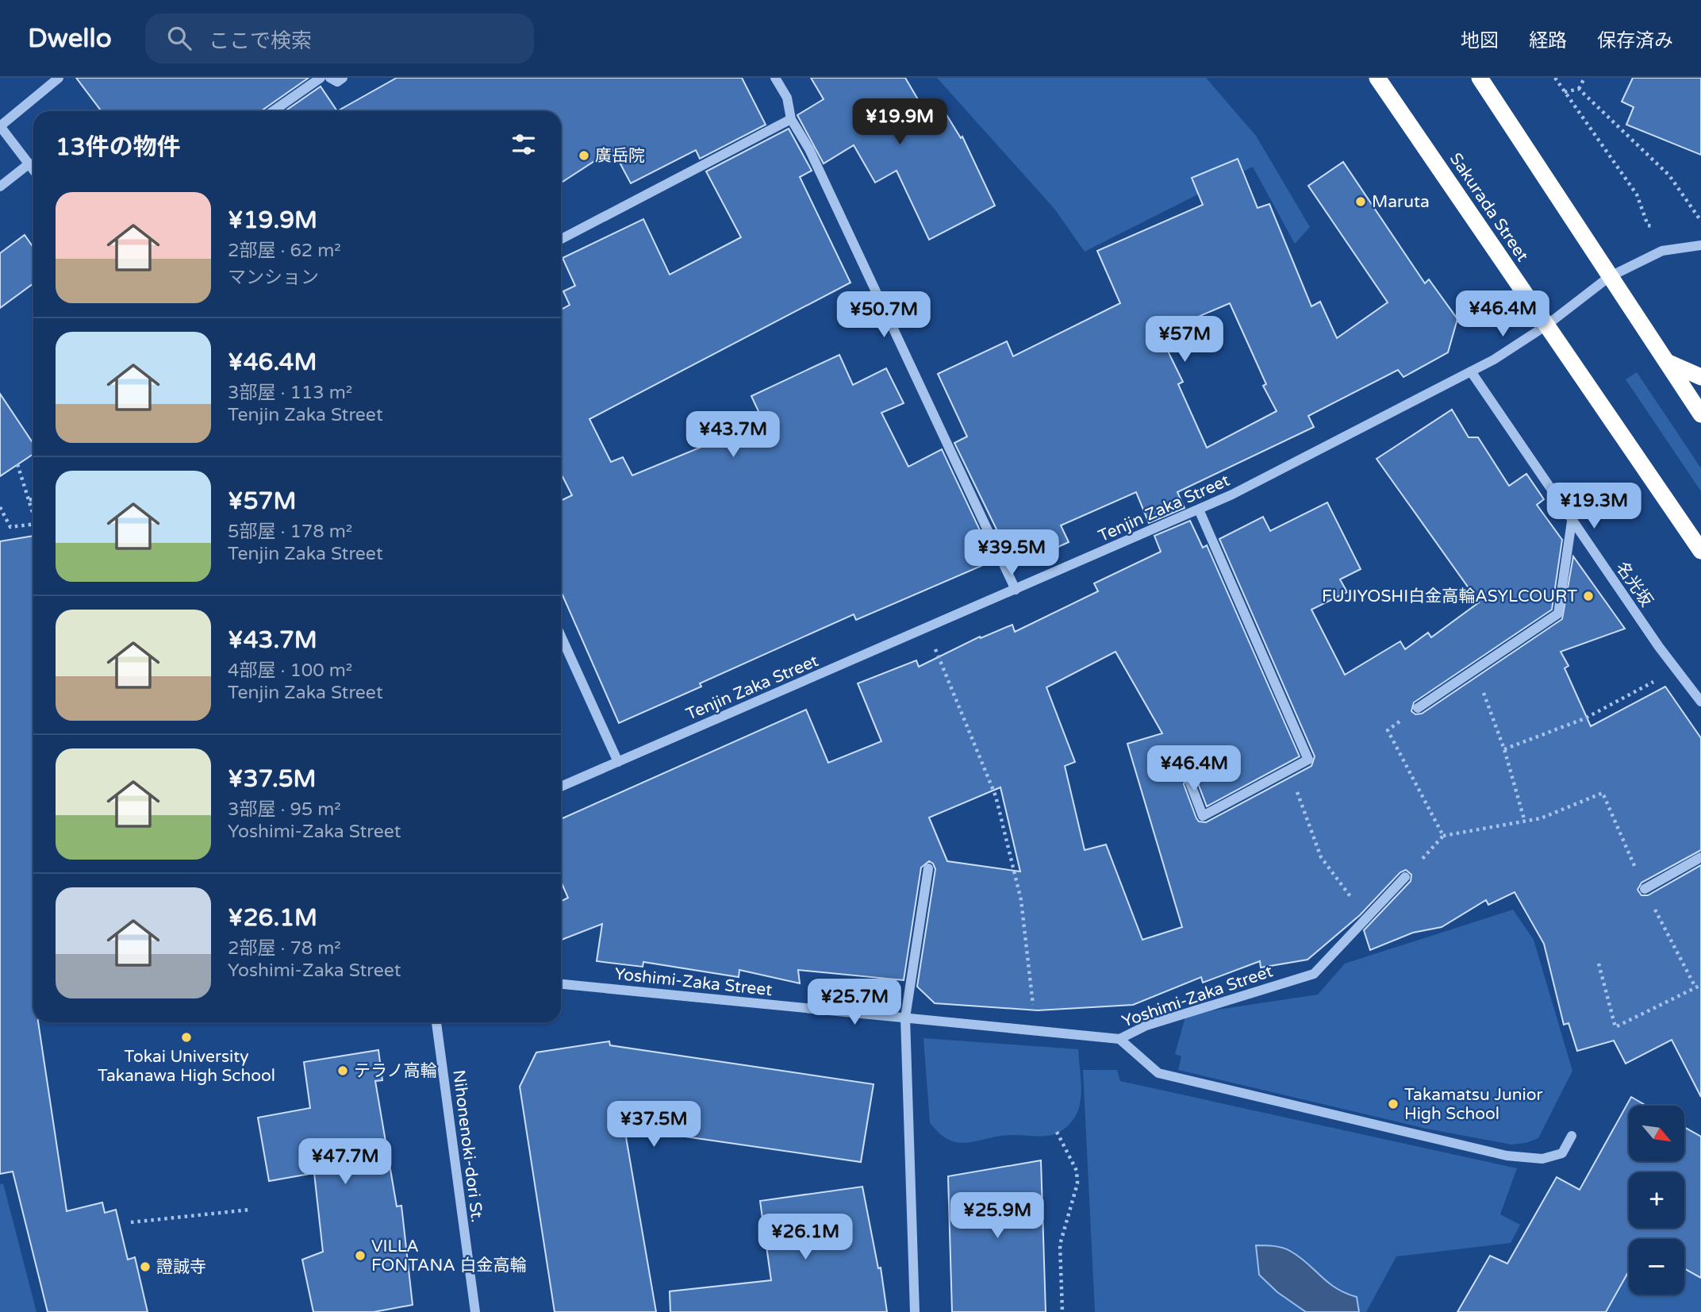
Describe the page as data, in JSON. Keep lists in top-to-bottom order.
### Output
{
  "streets": {
    "highway": ["Sakurada Street"],
    "street": [
      "Tenjin Zaka Street",
      "名光坂",
      "Yoshimi-Zaka Street",
      "Nihonenoki-dori St."
    ]
  },
  "crossings": [
    ["Sakurada Street", "Tenjin Zaka Street"],
    ["Tenjin Zaka Street", "名光坂"]
  ],
  "places": [
    "廣岳院",
    "Maruta",
    "FUJIYOSHI白金高輪ASYLCOURT",
    "Tokai University Takanawa High School",
    "テラノ高輪",
    "Takamatsu Junior High School",
    "VILLA FONTANA 白金高輪",
    "證誠寺"
  ],
  "north": "bottom right",
  "page": {
    "header": "Dwello",
    "search": "ここで検索",
    "nav": ["地図", "経路", "保存済み"],
    "price": [
      "¥19.9M",
      "¥46.4M",
      "¥50.7M",
      "¥57M",
      "¥43.7M",
      "¥19.3M",
      "¥39.5M",
      "¥46.4M",
      "¥25.7M",
      "¥37.5M",
      "¥47.7M",
      "¥25.9M",
      "¥26.1M"
    ],
    "heading": "13件の物件",
    "list": [
      {
        "name": "¥19.9M",
        "note": "2部屋 · 62 m² · マンション"
      },
      {
        "name": "¥46.4M",
        "note": "3部屋 · 113 m² · Tenjin Zaka Street"
      },
      {
        "name": "¥57M",
        "note": "5部屋 · 178 m² · Tenjin Zaka Street"
      },
      {
        "name": "¥43.7M",
        "note": "4部屋 · 100 m² · Tenjin Zaka Street"
      },
      {
        "name": "¥37.5M",
        "note": "3部屋 · 95 m² · Yoshimi-Zaka Street"
      },
      {
        "name": "¥26.1M",
        "note": "2部屋 · 78 m² · Yoshimi-Zaka Street"
      }
    ],
    "map_buttons": ["+", "−"]
  }
}
